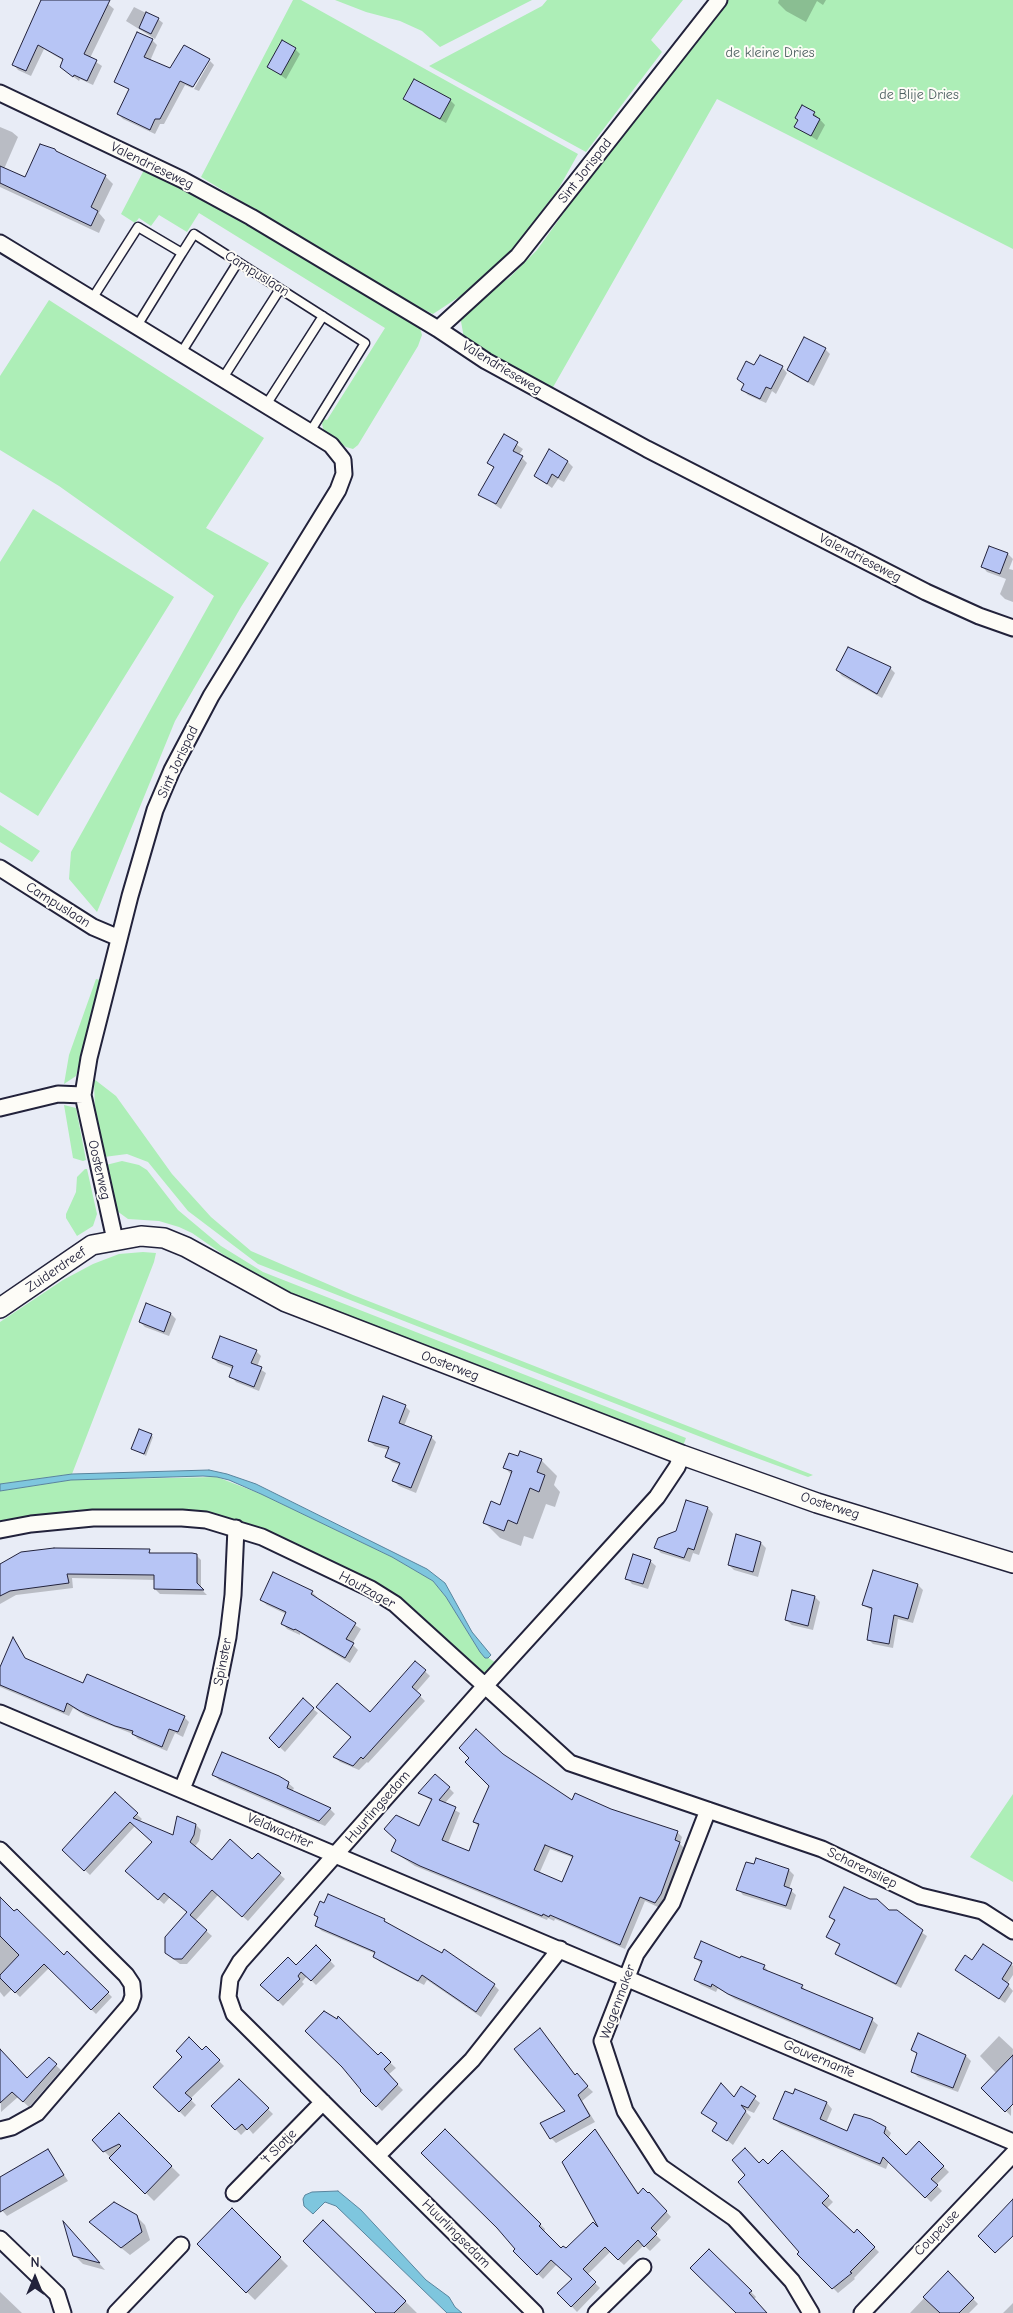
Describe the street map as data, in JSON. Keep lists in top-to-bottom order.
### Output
{
  "streets": {
    "street": [
      "Valendrieseweg",
      "Sint Jorispad",
      "Campuslaan",
      "Oosterweg",
      "Zuiderdreef",
      "Houtzager",
      "Spinster",
      "Huurlingsedam",
      "Veldwachter",
      "Scharensliep",
      "Wagenmaker",
      "Gouvernante",
      "'t Slotje",
      "Coupeuse"
    ]
  },
  "crossings": [
    ["Valendrieseweg", "Sint Jorispad"],
    ["Sint Jorispad", "Campuslaan"],
    ["Sint Jorispad", "Oosterweg"],
    ["Oosterweg", "Zuiderdreef"],
    ["Oosterweg", "Huurlingsedam"],
    ["Houtzager", "Spinster"],
    ["Houtzager", "Huurlingsedam"],
    ["Houtzager", "Scharensliep"],
    ["Houtzager", "Wagenmaker"],
    ["Spinster", "Veldwachter"],
    ["Huurlingsedam", "Veldwachter"],
    ["Huurlingsedam", "'t Slotje"],
    ["Veldwachter", "Wagenmaker"],
    ["Veldwachter", "Gouvernante"],
    ["Scharensliep", "Wagenmaker"],
    ["Wagenmaker", "Gouvernante"]
  ],
  "parks": ["de kleine Dries", "de Blije Dries"],
  "north": "top"
}
